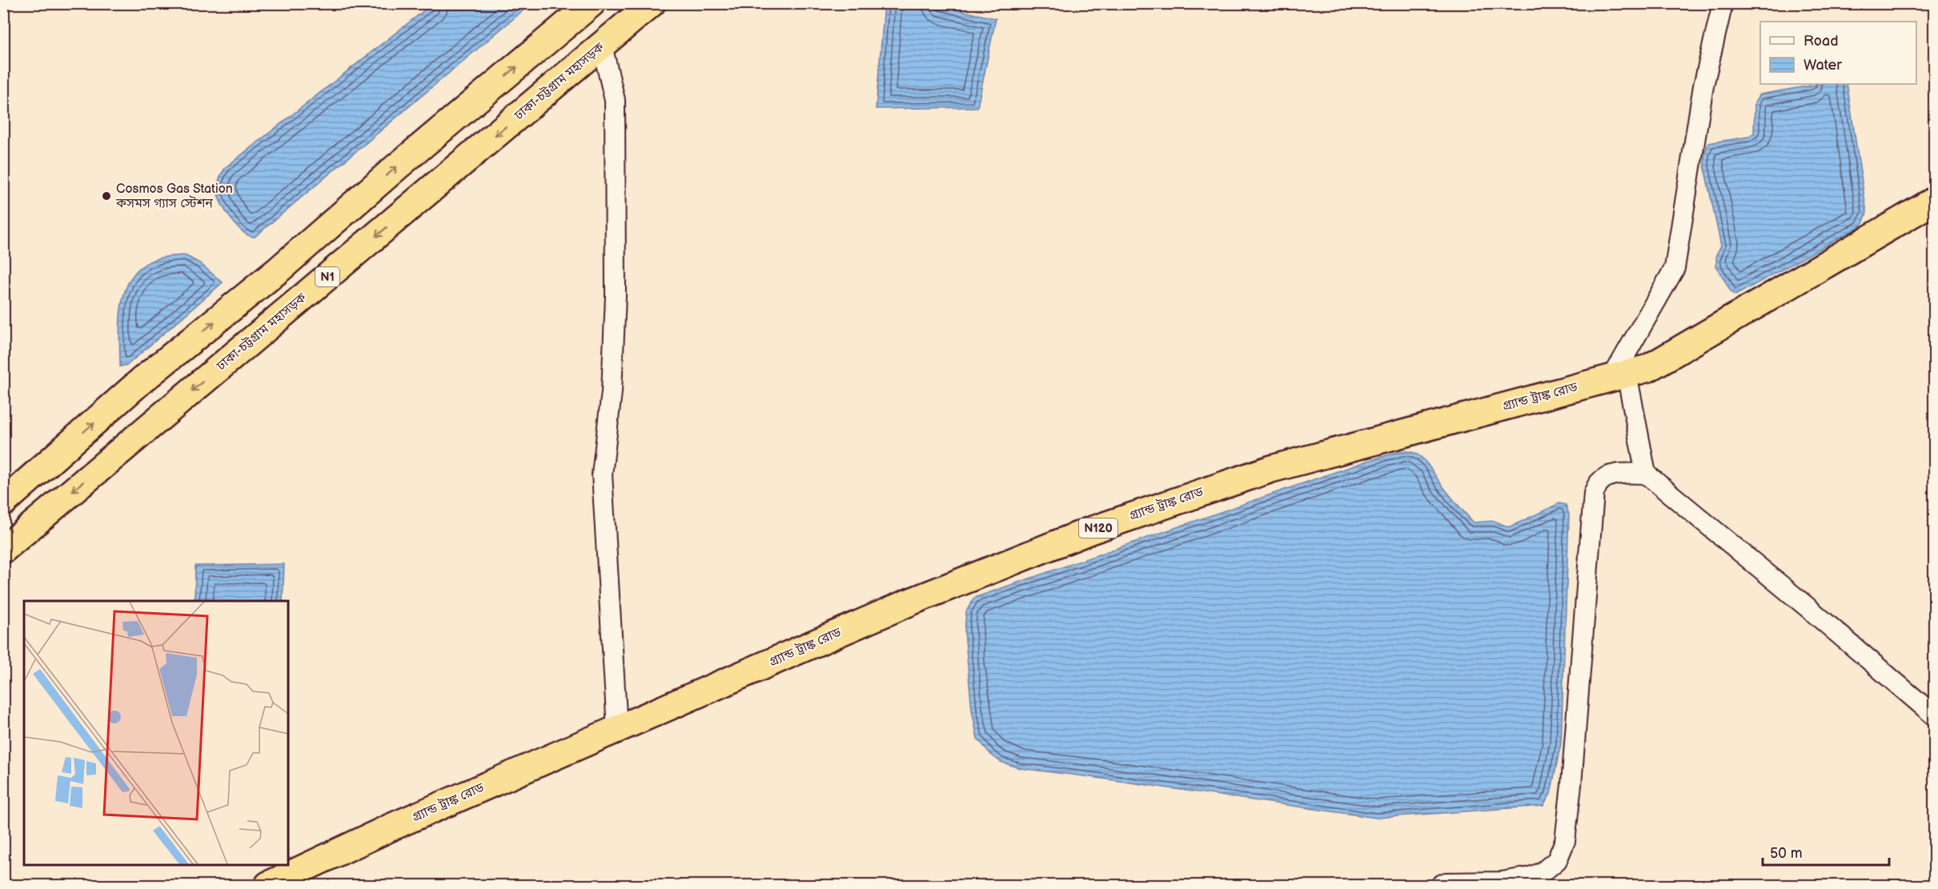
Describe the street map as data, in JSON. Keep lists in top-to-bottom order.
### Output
{
  "streets": {
    "highway": [
      "ঢাকা-চট্টগ্রাম মহাসড়ক",
      "N1",
      "গ্র্যান্ড ট্রাঙ্ক রোড",
      "N120"
    ]
  },
  "places": ["Cosmos Gas Station কসমস গ্যাস স্টেশন"],
  "legend": ["Road", "Water"],
  "scale_bar": "50 m"
}
